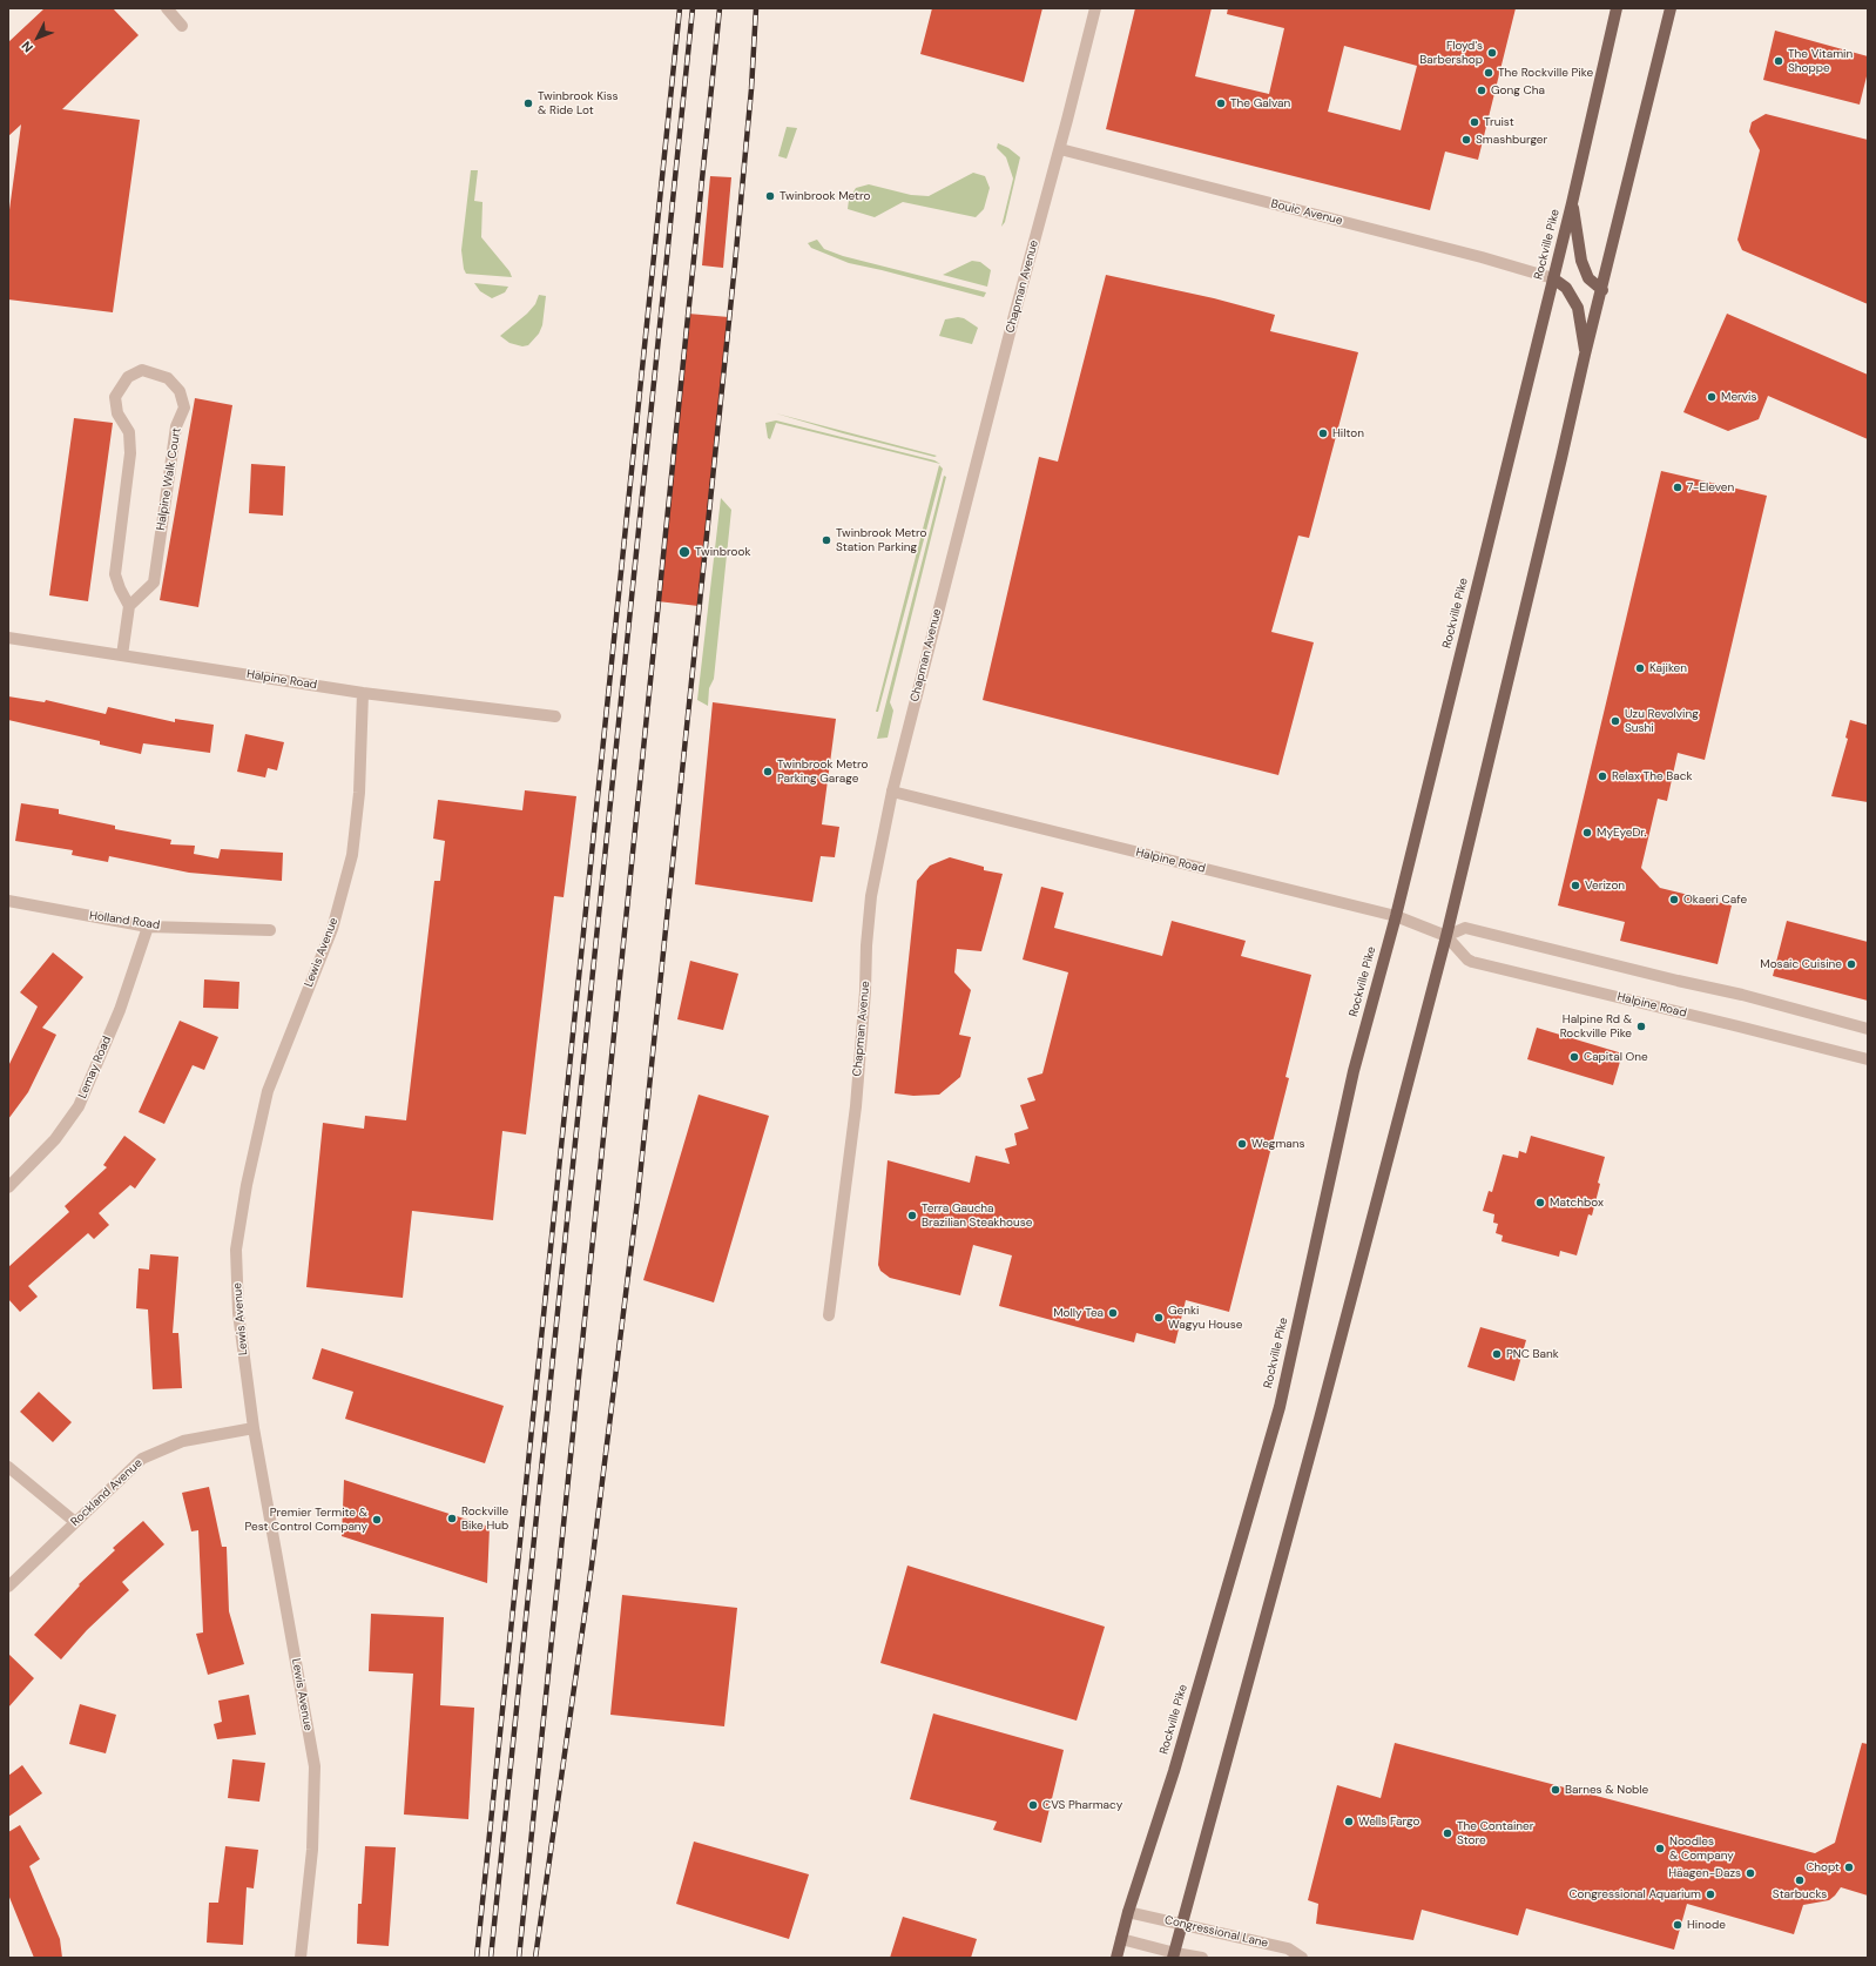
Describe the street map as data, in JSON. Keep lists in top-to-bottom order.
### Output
{
  "streets": {
    "main road": ["Rockville Pike"],
    "street": [
      "Bouic Avenue",
      "Chapman Avenue",
      "Halpine Walk Court",
      "Halpine Road",
      "Holland Road",
      "Lewis Avenue",
      "Lemay Road",
      "Rockland Avenue",
      "Congressional Lane"
    ]
  },
  "crossings": [
    ["Bouic Avenue", "Rockville Pike"],
    ["Bouic Avenue", "Chapman Avenue"],
    ["Rockville Pike", "Halpine Road"],
    ["Rockville Pike", "Congressional Lane"],
    ["Chapman Avenue", "Halpine Road"],
    ["Halpine Road", "Lewis Avenue"],
    ["Holland Road", "Lemay Road"],
    ["Lewis Avenue", "Rockland Avenue"]
  ],
  "places": [
    "Floyd's Barbershop",
    "The Vitamin Shoppe",
    "The Rockville Pike",
    "Gong Cha",
    "Twinbrook Kiss & Ride Lot",
    "The Galvan",
    "Truist",
    "Smashburger",
    "Twinbrook Metro",
    "Mervis",
    "Hilton",
    "7-Eleven",
    "Twinbrook Metro Station Parking",
    "Twinbrook",
    "Kajiken",
    "Uzu Revolving Sushi",
    "Twinbrook Metro Parking Garage",
    "Relax The Back",
    "MyEyeDr.",
    "Verizon",
    "Okaeri Cafe",
    "Mosaic Cuisine",
    "Halpine Rd & Rockville Pike",
    "Capital One",
    "Wegmans",
    "Matchbox",
    "Terra Gaucha Brazilian Steakhouse",
    "Molly Tea",
    "Genki Wagyu House",
    "PNC Bank",
    "Rockville Bike Hub",
    "Premier Termite & Pest Control Company",
    "Barnes & Noble",
    "CVS Pharmacy",
    "Wells Fargo",
    "The Container Store",
    "Noodles & Company",
    "Chopt",
    "Häagen-Dazs",
    "Starbucks",
    "Congressional Aquarium",
    "Hinode"
  ],
  "north": "bottom left"
}
